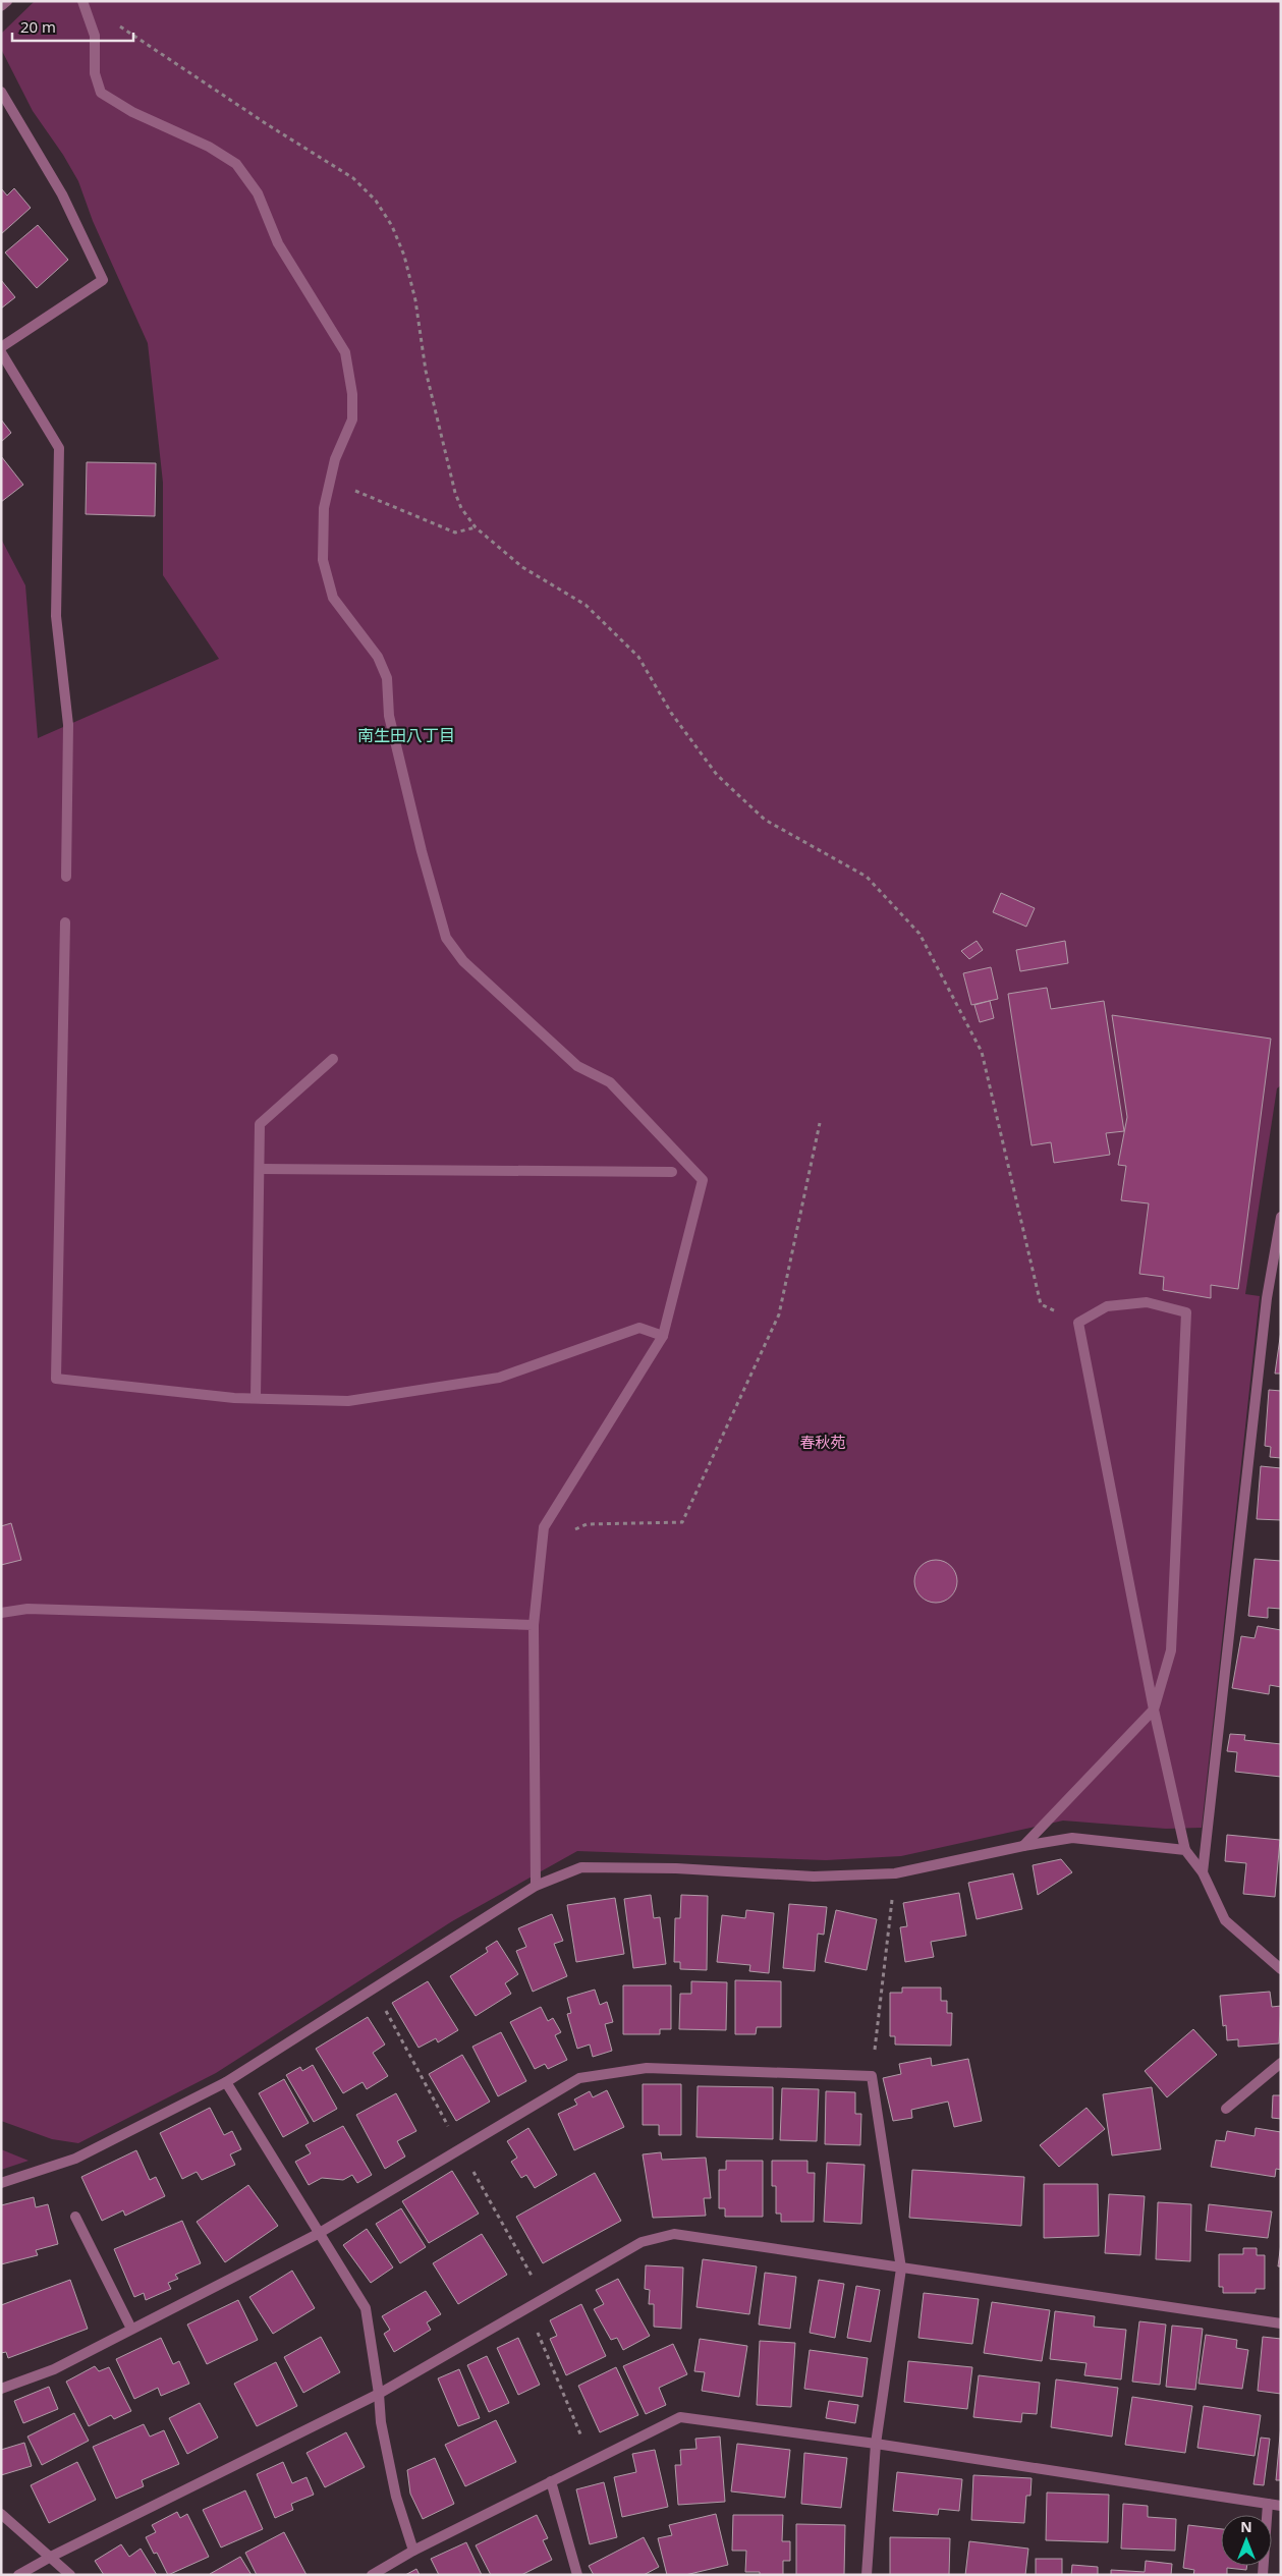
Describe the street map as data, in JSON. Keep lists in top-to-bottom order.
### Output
{
  "districts": ["南生田八丁目"],
  "parks": ["春秋苑"],
  "scale_bar": "20 m",
  "north": "top"
}
